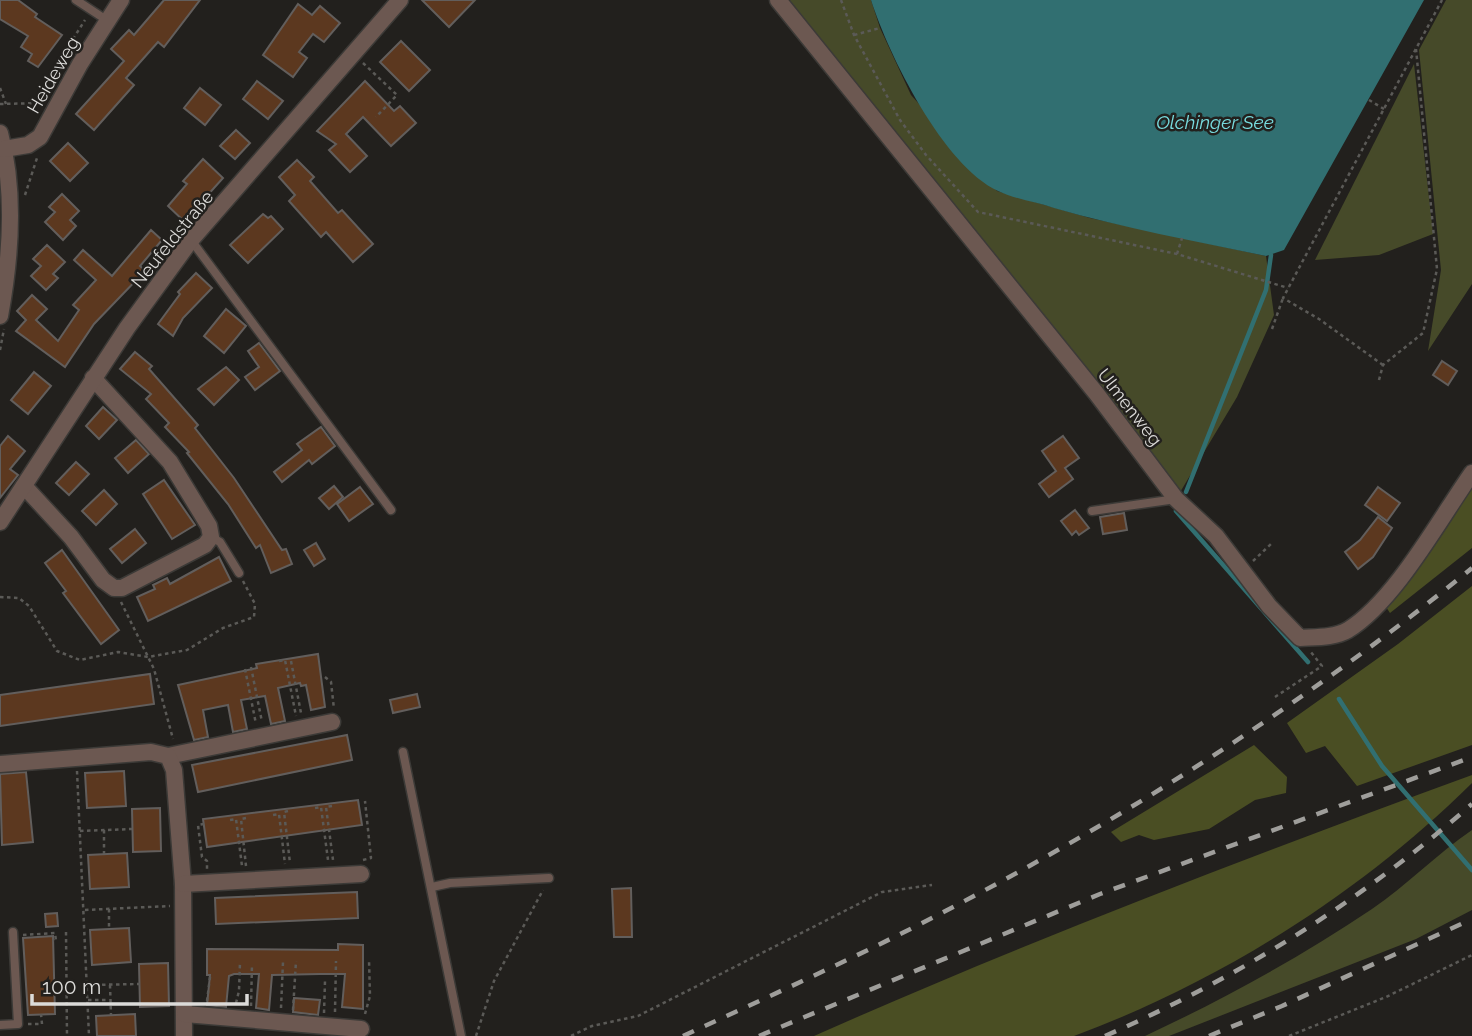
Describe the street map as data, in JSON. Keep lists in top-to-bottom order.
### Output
{
  "streets": {
    "street": ["Heideweg", "Neufeldstraße", "Ulmenweg"]
  },
  "water": ["Olchinger See"],
  "scale_bar": "100 m"
}
